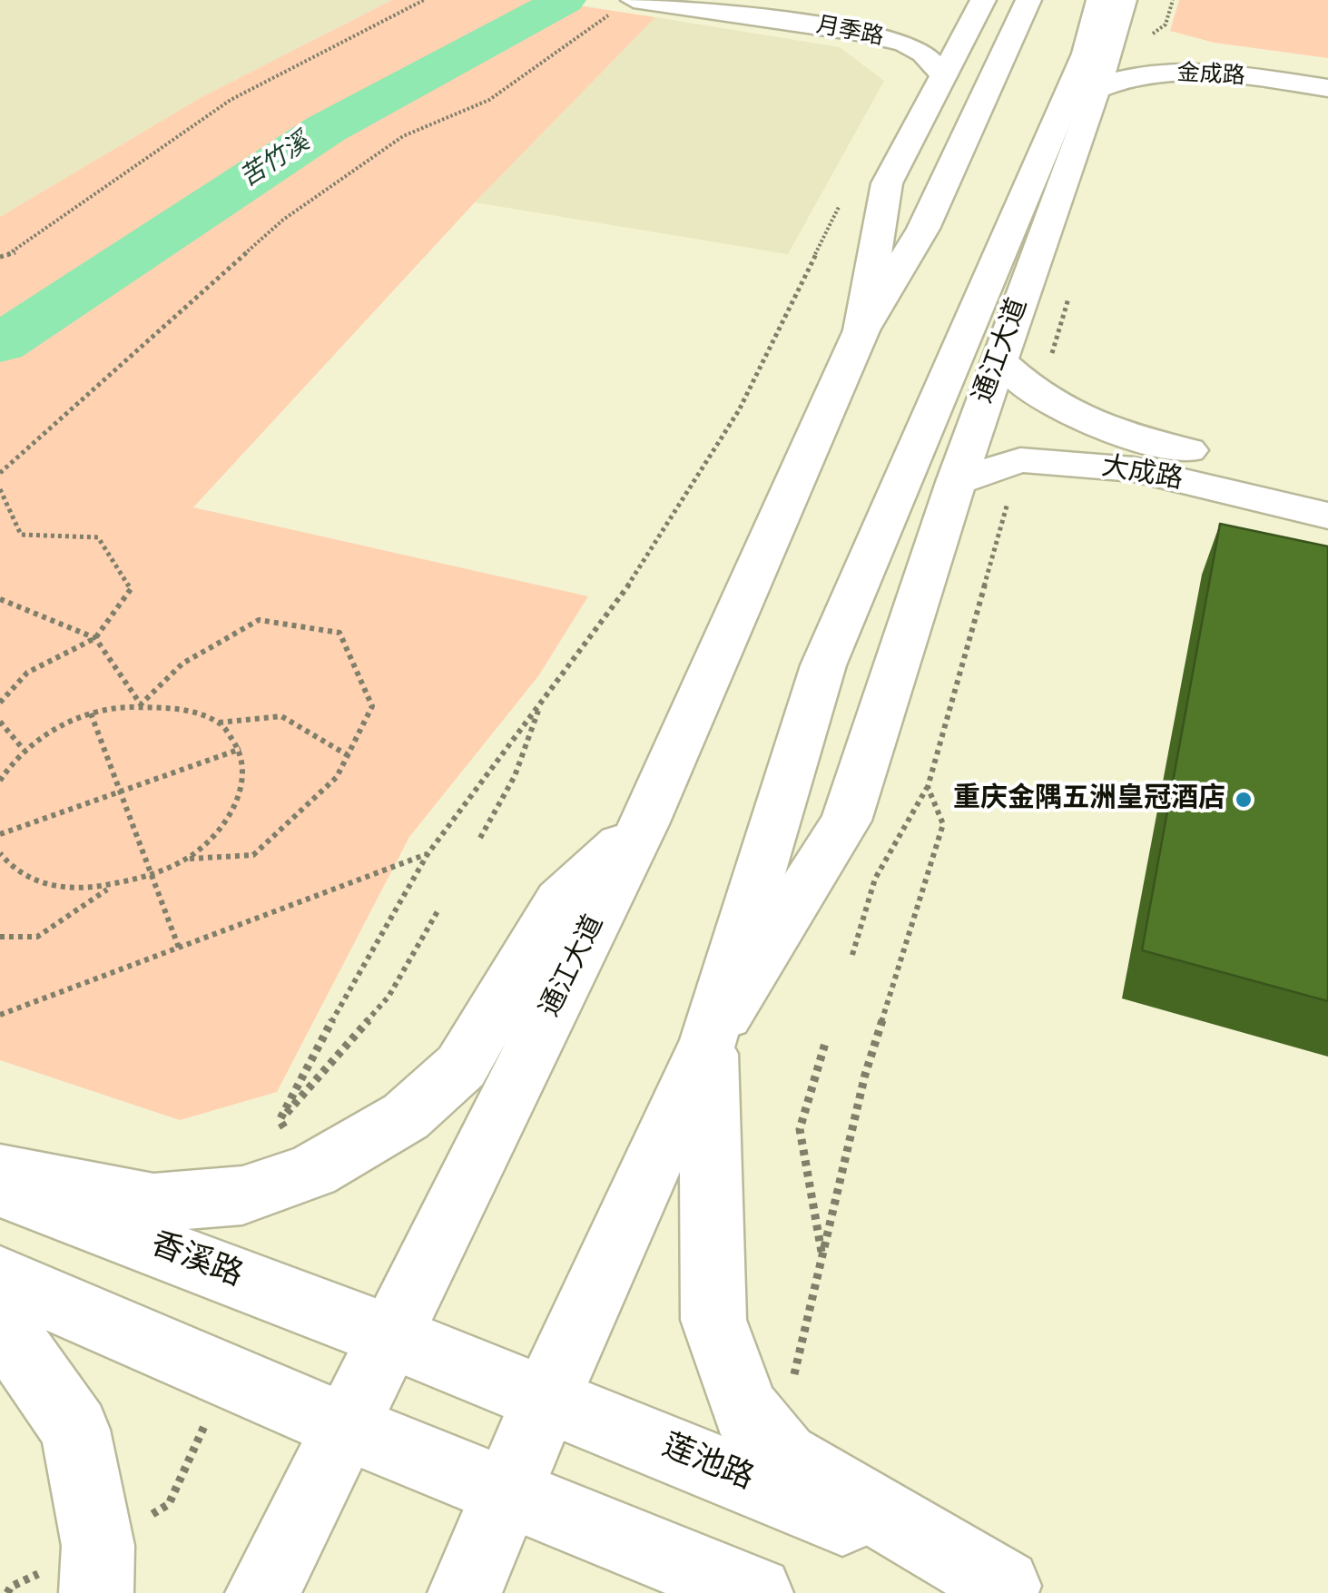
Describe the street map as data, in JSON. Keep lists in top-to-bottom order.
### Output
{
  "streets": {
    "main road": [
      "月季路",
      "金成路",
      "通江大道",
      "大成路",
      "香溪路",
      "莲池路"
    ]
  },
  "crossings": [
    ["月季路", "通江大道"],
    ["金成路", "通江大道"],
    ["通江大道", "大成路"],
    ["通江大道", "香溪路"],
    ["通江大道", "莲池路"],
    ["香溪路", "莲池路"]
  ],
  "water": ["苦竹溪"],
  "places": ["重庆金隅五洲皇冠酒店"]
}
